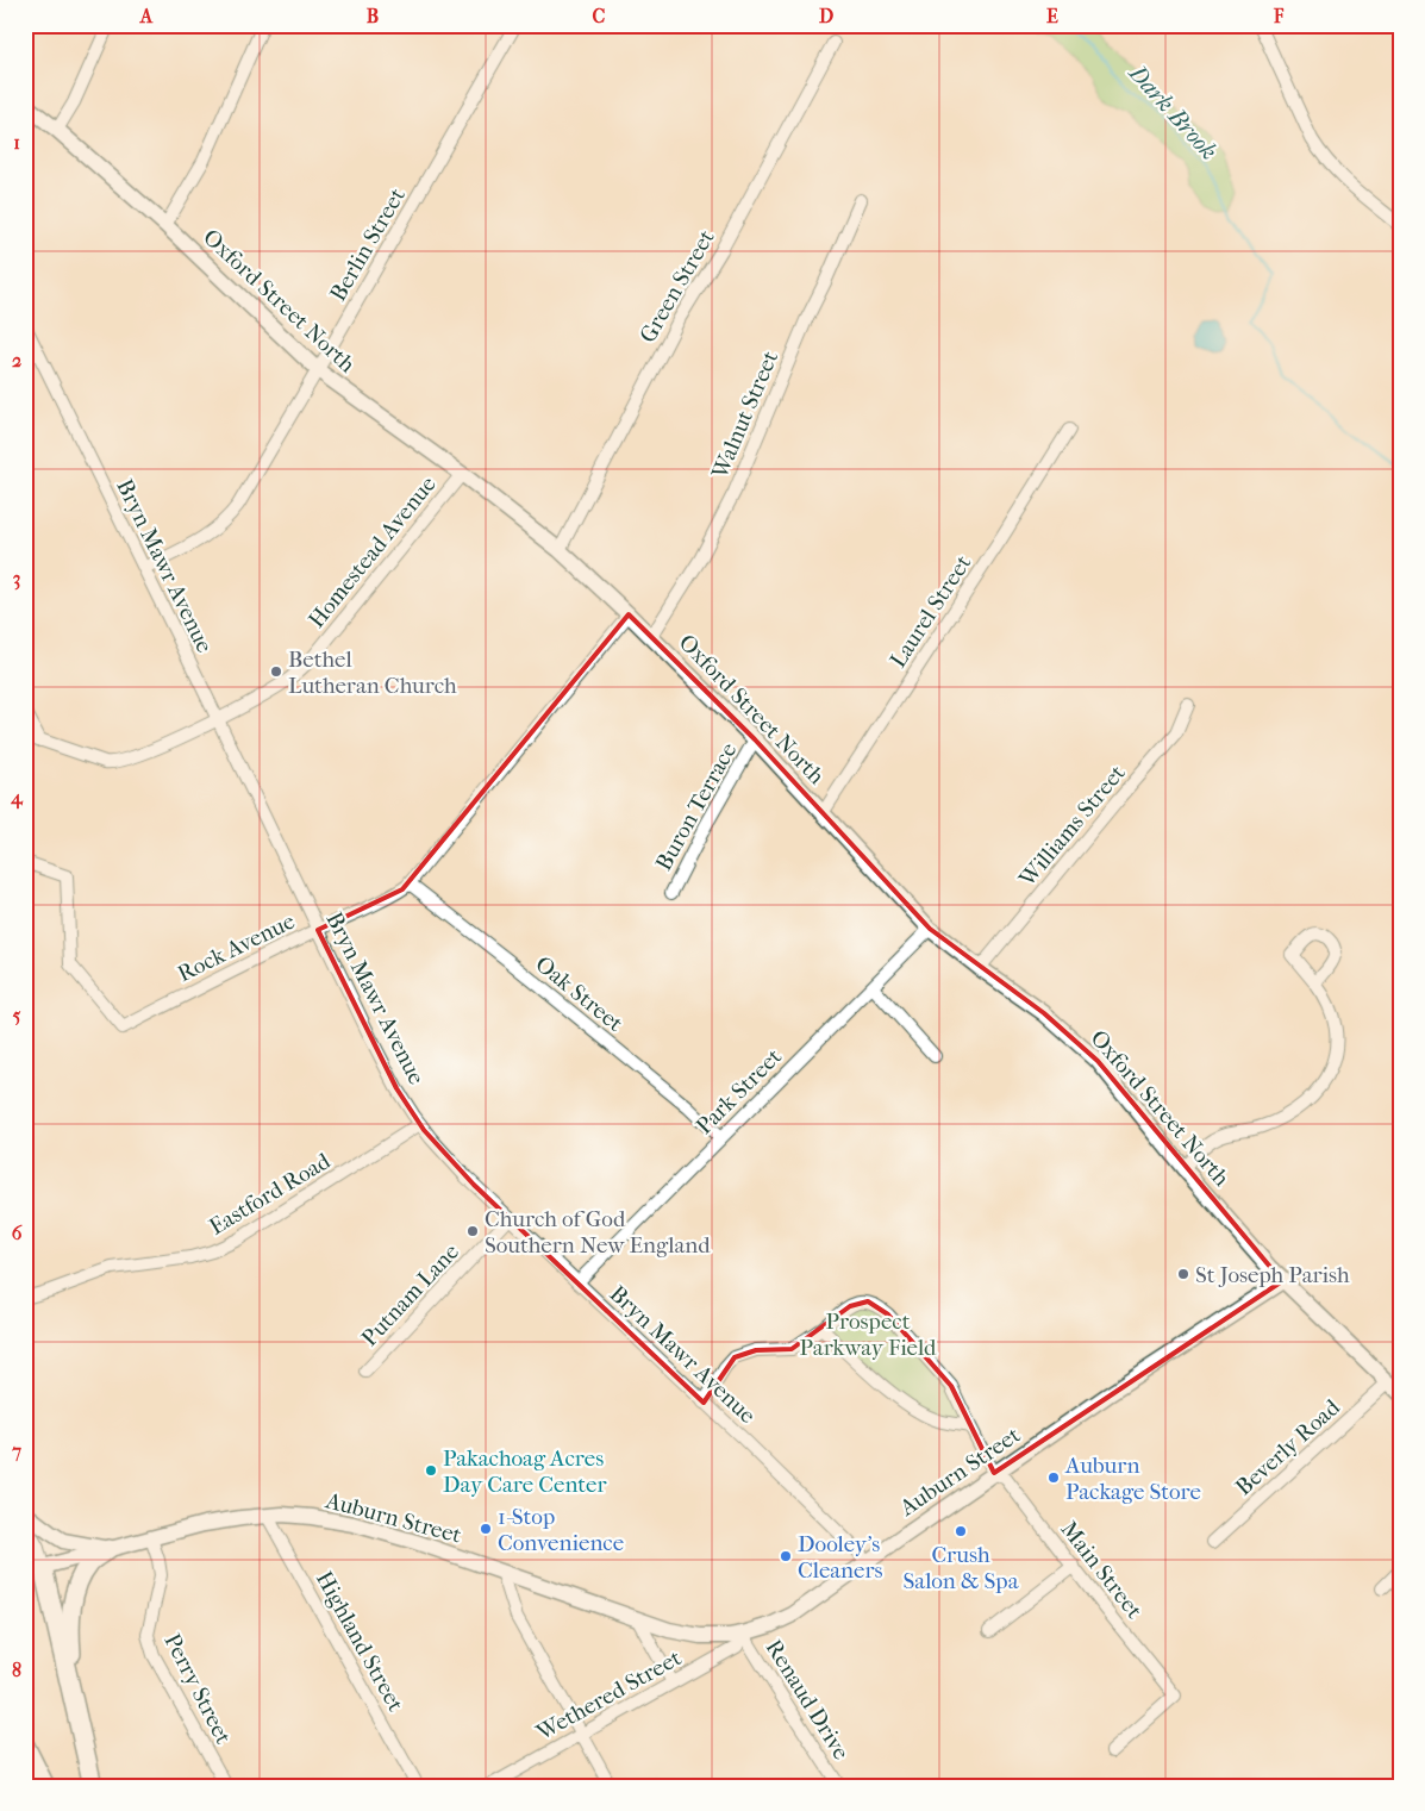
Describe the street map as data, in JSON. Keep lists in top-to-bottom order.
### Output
{
  "streets": {
    "main road": ["Oxford Street North", "Auburn Street"],
    "street": [
      "Berlin Street",
      "Green Street",
      "Walnut Street",
      "Homestead Avenue",
      "Bryn Mawr Avenue",
      "Laurel Street",
      "Buron Terrace",
      "Williams Street",
      "Rock Avenue",
      "Oak Street",
      "Park Street",
      "Eastford Road",
      "Putnam Lane",
      "Beverly Road",
      "Main Street",
      "Highland Street",
      "Perry Street",
      "Wethered Street",
      "Renaud Drive"
    ]
  },
  "crossings": [
    ["Berlin Street", "Oxford Street North"],
    ["Berlin Street", "Bryn Mawr Avenue"],
    ["Green Street", "Oxford Street North"],
    ["Oxford Street North", "Walnut Street"],
    ["Oxford Street North", "Homestead Avenue"],
    ["Oxford Street North", "Laurel Street"],
    ["Oxford Street North", "Buron Terrace"],
    ["Oxford Street North", "Williams Street"],
    ["Oxford Street North", "Rock Avenue"],
    ["Oxford Street North", "Park Street"],
    ["Oxford Street North", "Beverly Road"],
    ["Oxford Street North", "Auburn Street"],
    ["Homestead Avenue", "Bryn Mawr Avenue"],
    ["Bryn Mawr Avenue", "Rock Avenue"],
    ["Bryn Mawr Avenue", "Park Street"],
    ["Bryn Mawr Avenue", "Eastford Road"],
    ["Bryn Mawr Avenue", "Putnam Lane"],
    ["Bryn Mawr Avenue", "Auburn Street"],
    ["Rock Avenue", "Oak Street"],
    ["Oak Street", "Park Street"],
    ["Auburn Street", "Main Street"],
    ["Auburn Street", "Highland Street"],
    ["Auburn Street", "Perry Street"],
    ["Auburn Street", "Wethered Street"],
    ["Auburn Street", "Renaud Drive"],
    ["Wethered Street", "Renaud Drive"]
  ],
  "water": ["Dark Brook"],
  "parks": ["Prospect Parkway Field"],
  "places": [
    "Bethel Lutheran Church",
    "Church of God Southern New England",
    "St Joseph Parish",
    "Pakachoag Acres Day Care Center",
    "Auburn Package Store",
    "1-Stop Convenience",
    "Crush Salon & Spa",
    "Dooley's Cleaners"
  ],
  "grid": {
    "columns": [
      "A",
      "B",
      "C",
      "D",
      "E",
      "F"
    ],
    "rows": [
      "1",
      "2",
      "3",
      "4",
      "5",
      "6",
      "7",
      "8"
    ]
  }
}
